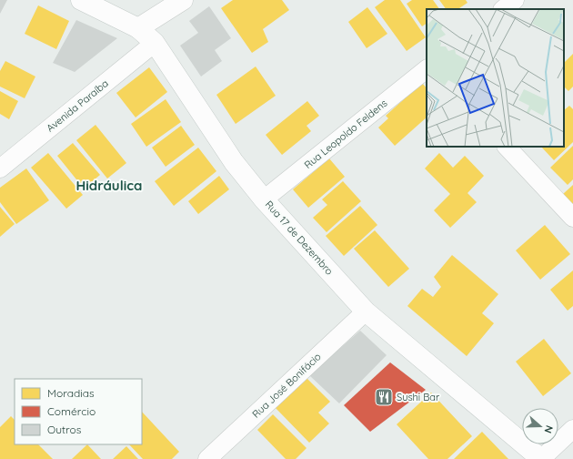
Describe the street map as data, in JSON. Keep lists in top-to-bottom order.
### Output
{
  "streets": {
    "main road": ["Rua 17 de Dezembro"],
    "street": ["Avenida Paraíba", "Rua Leopoldo Feldens", "Rua José Bonifácio"]
  },
  "crossings": [
    ["Avenida Paraíba", "Rua 17 de Dezembro"],
    ["Rua Leopoldo Feldens", "Rua 17 de Dezembro"],
    ["Rua 17 de Dezembro", "Rua José Bonifácio"]
  ],
  "districts": ["Hidráulica"],
  "places": {
    "restaurant": ["Sushi Bar"]
  },
  "legend": ["Moradias", "Comércio", "Outros"],
  "north": "right"
}
